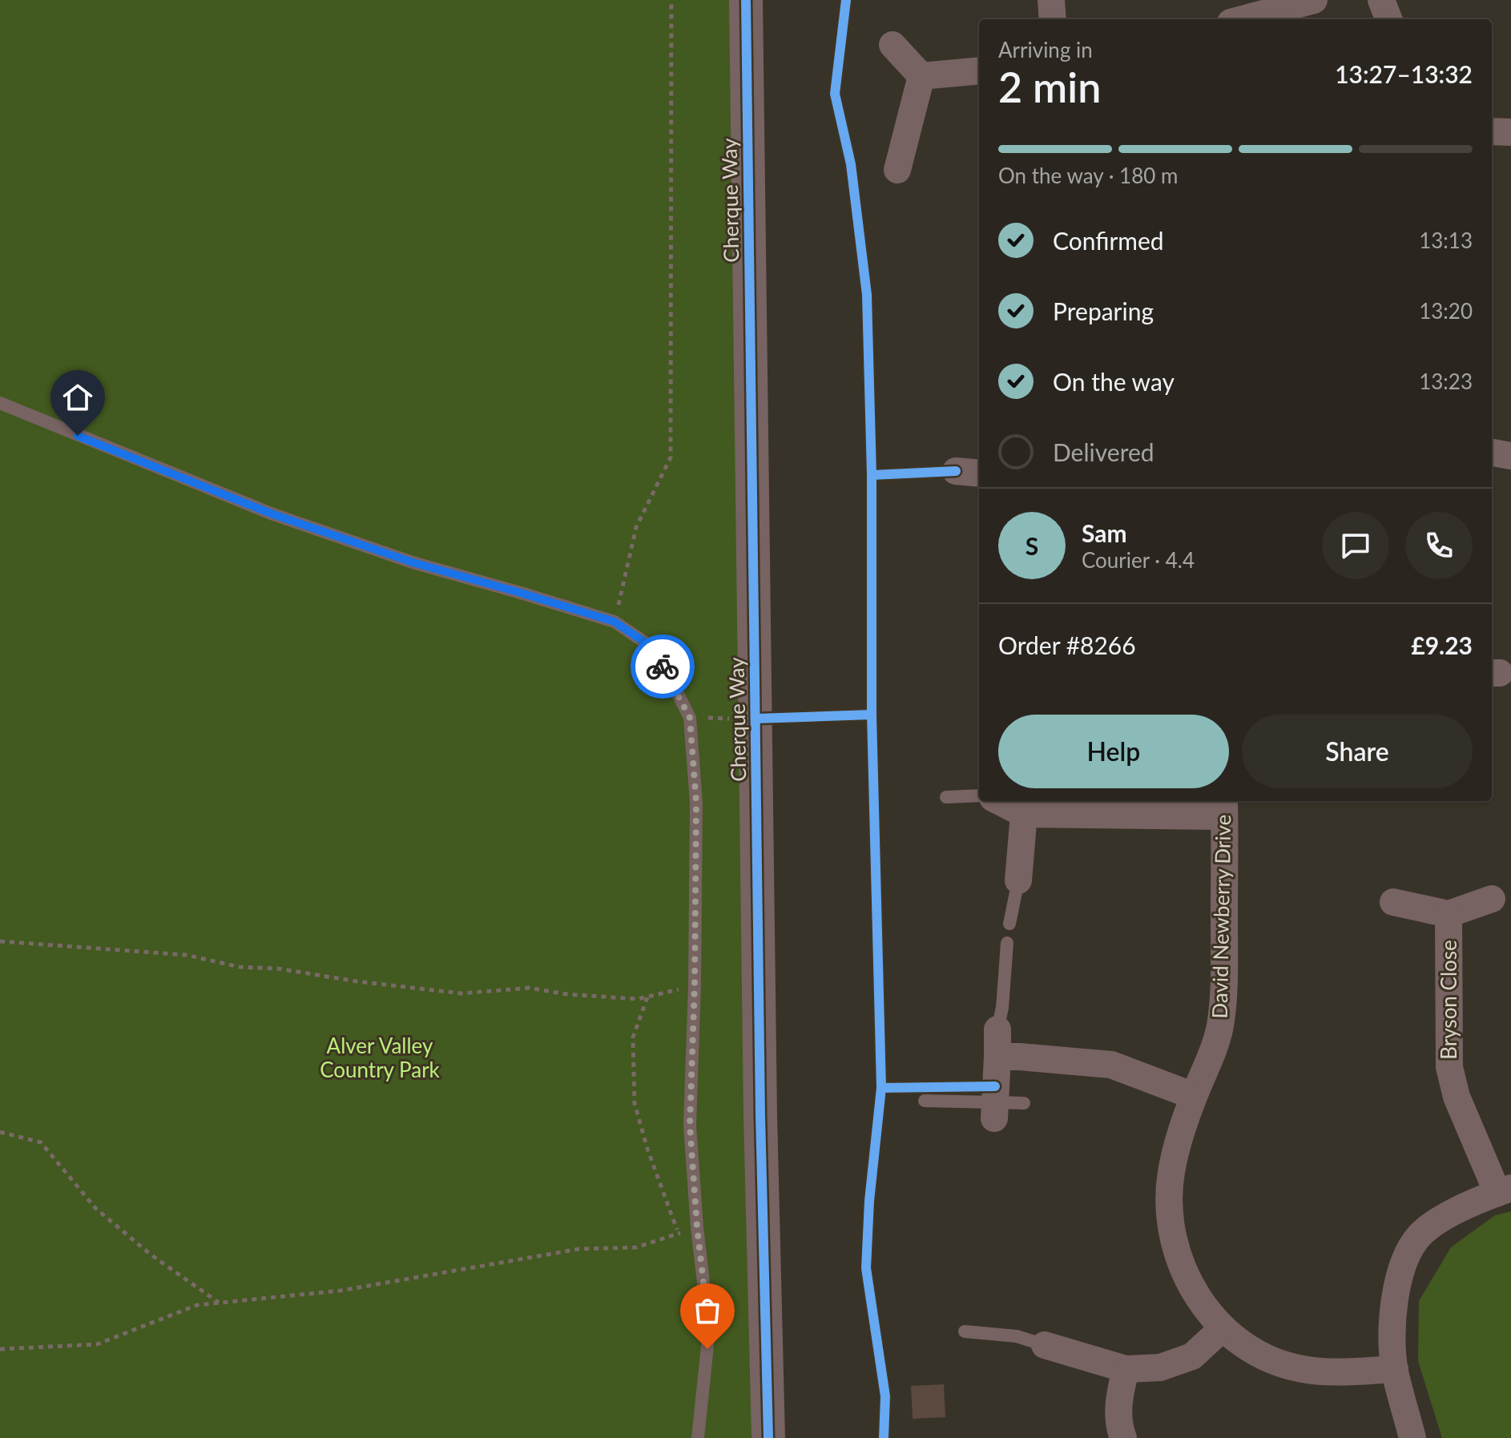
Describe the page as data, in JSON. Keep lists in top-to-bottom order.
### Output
{
  "streets": {
    "street": ["Cherque Way", "David Newberry Drive", "Bryson Close"]
  },
  "parks": ["Alver Valley Country Park"],
  "page": {
    "heading": ["2 min", "Arriving in", "13:27–13:32"],
    "panel": [
      "Sam",
      "Courier · 4.4",
      "Order #8266",
      "£9.23"
    ],
    "bar": "On the way · 180 m",
    "list": [
      ["Confirmed", "13:13"],
      ["Preparing", "13:20"],
      ["On the way", "13:23"],
      "Delivered"
    ],
    "round": "S",
    "buttons": ["Help", "Share"]
  }
}
